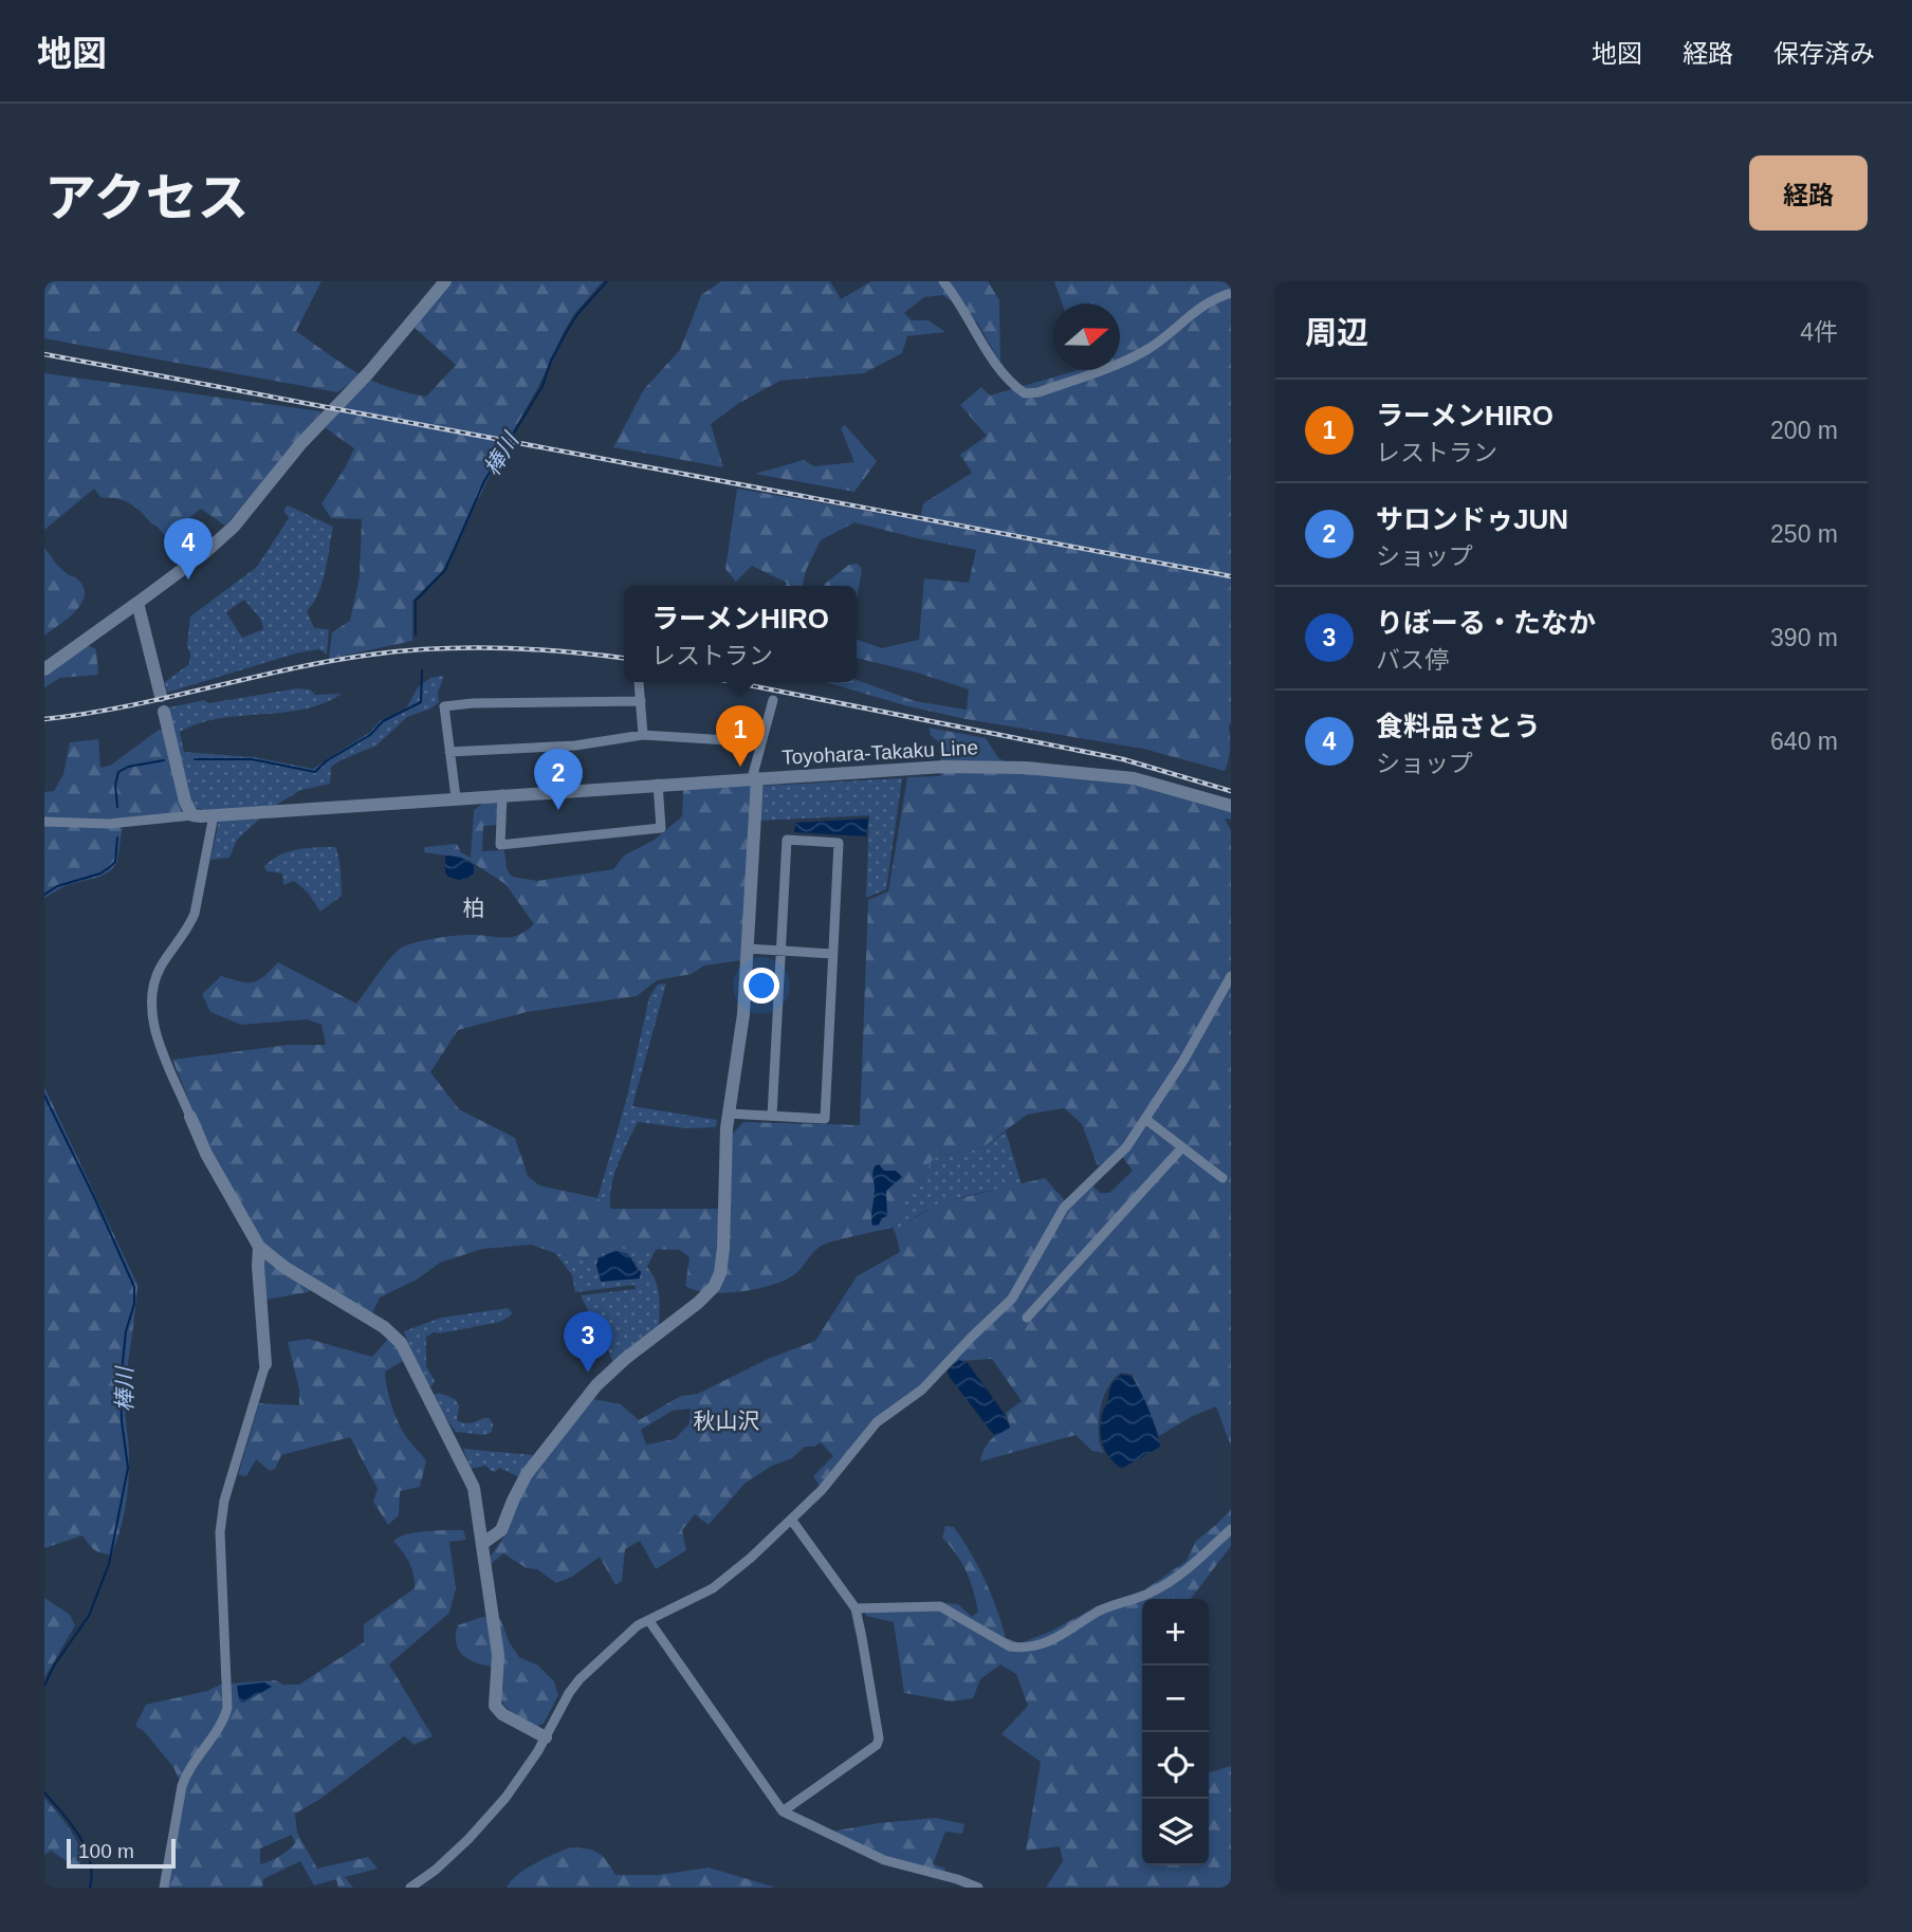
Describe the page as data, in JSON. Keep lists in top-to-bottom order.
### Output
{
  "streets": {
    "street": ["Toyohara-Takaku Line"]
  },
  "districts": ["柏", "秋山沢"],
  "water": ["棒川"],
  "scale_bar": "100 m",
  "north": "right",
  "page": {
    "header": "地図",
    "nav": ["地図", "経路", "保存済み"],
    "title": "アクセス",
    "buttons": "経路",
    "heading": ["周辺", "4件"],
    "list": [
      {
        "mark": "1",
        "name": "ラーメンHIRO",
        "note": "レストラン",
        "value": "200 m"
      },
      {
        "mark": "2",
        "name": "サロンドゥJUN",
        "note": "ショップ",
        "value": "250 m"
      },
      {
        "mark": "3",
        "name": "りぼーる・たなか",
        "note": "バス停",
        "value": "390 m"
      },
      {
        "mark": "4",
        "name": "食料品さとう",
        "note": "ショップ",
        "value": "640 m"
      }
    ],
    "pins": [
      "4",
      "1",
      "2",
      "3"
    ],
    "popup": ["ラーメンHIRO", "レストラン"],
    "map_buttons": ["+", "−"],
    "scale": "100 m"
  }
}
